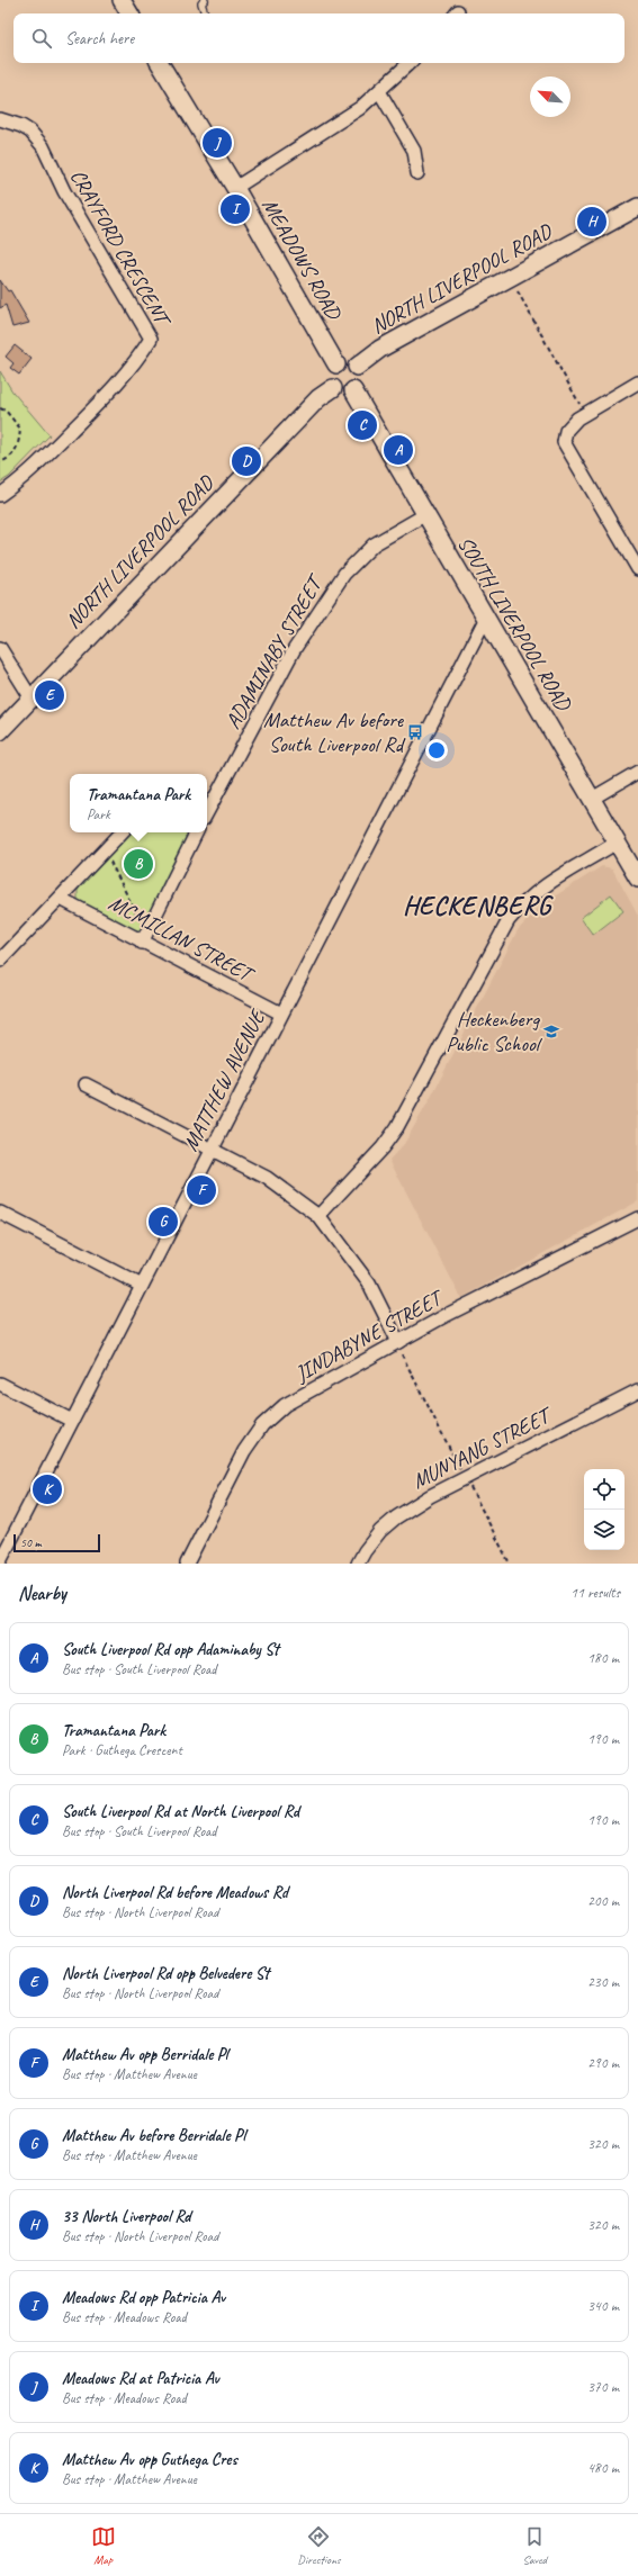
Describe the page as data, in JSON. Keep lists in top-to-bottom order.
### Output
{
  "streets": {
    "main road": ["MEADOWS ROAD", "NORTH LIVERPOOL ROAD", "SOUTH LIVERPOOL ROAD"],
    "street": [
      "CRAYFORD CRESCENT",
      "ADAMINABY STREET",
      "MCMILLAN STREET",
      "MATTHEW AVENUE",
      "JINDABYNE STREET",
      "MUNYANG STREET"
    ]
  },
  "crossings": [
    ["MEADOWS ROAD", "NORTH LIVERPOOL ROAD"],
    ["MEADOWS ROAD", "SOUTH LIVERPOOL ROAD"],
    ["NORTH LIVERPOOL ROAD", "SOUTH LIVERPOOL ROAD"],
    ["SOUTH LIVERPOOL ROAD", "ADAMINABY STREET"],
    ["SOUTH LIVERPOOL ROAD", "MATTHEW AVENUE"],
    ["MCMILLAN STREET", "MATTHEW AVENUE"]
  ],
  "districts": ["HECKENBERG"],
  "places": {
    "bus stop": ["Matthew Av before South Liverpool Rd"],
    "school or university": ["Heckenberg Public School"]
  },
  "scale_bar": "50 m",
  "north": "top left",
  "page": {
    "search": "Search here",
    "pins": [
      "J",
      "I",
      "H",
      "C",
      "A",
      "D",
      "E",
      "B",
      "F",
      "G",
      "K"
    ],
    "popup": ["Tramantana Park", "Park"],
    "scale": "50 m",
    "heading": ["Nearby", "11 results"],
    "list": [
      {
        "mark": "A",
        "name": "South Liverpool Rd opp Adaminaby St",
        "note": "Bus stop · South Liverpool Road",
        "value": "180 m"
      },
      {
        "mark": "B",
        "name": "Tramantana Park",
        "note": "Park · Guthega Crescent",
        "value": "190 m"
      },
      {
        "mark": "C",
        "name": "South Liverpool Rd at North Liverpool Rd",
        "note": "Bus stop · South Liverpool Road",
        "value": "190 m"
      },
      {
        "mark": "D",
        "name": "North Liverpool Rd before Meadows Rd",
        "note": "Bus stop · North Liverpool Road",
        "value": "200 m"
      },
      {
        "mark": "E",
        "name": "North Liverpool Rd opp Belvedere St",
        "note": "Bus stop · North Liverpool Road",
        "value": "230 m"
      },
      {
        "mark": "F",
        "name": "Matthew Av opp Berridale Pl",
        "note": "Bus stop · Matthew Avenue",
        "value": "290 m"
      },
      {
        "mark": "G",
        "name": "Matthew Av before Berridale Pl",
        "note": "Bus stop · Matthew Avenue",
        "value": "320 m"
      },
      {
        "mark": "H",
        "name": "33 North Liverpool Rd",
        "note": "Bus stop · North Liverpool Road",
        "value": "320 m"
      },
      {
        "mark": "I",
        "name": "Meadows Rd opp Patricia Av",
        "note": "Bus stop · Meadows Road",
        "value": "340 m"
      },
      {
        "mark": "J",
        "name": "Meadows Rd at Patricia Av",
        "note": "Bus stop · Meadows Road",
        "value": "370 m"
      },
      {
        "mark": "K",
        "name": "Matthew Av opp Guthega Cres",
        "note": "Bus stop · Matthew Avenue",
        "value": "480 m"
      }
    ],
    "nav": ["Map", "Directions", "Saved"]
  }
}
